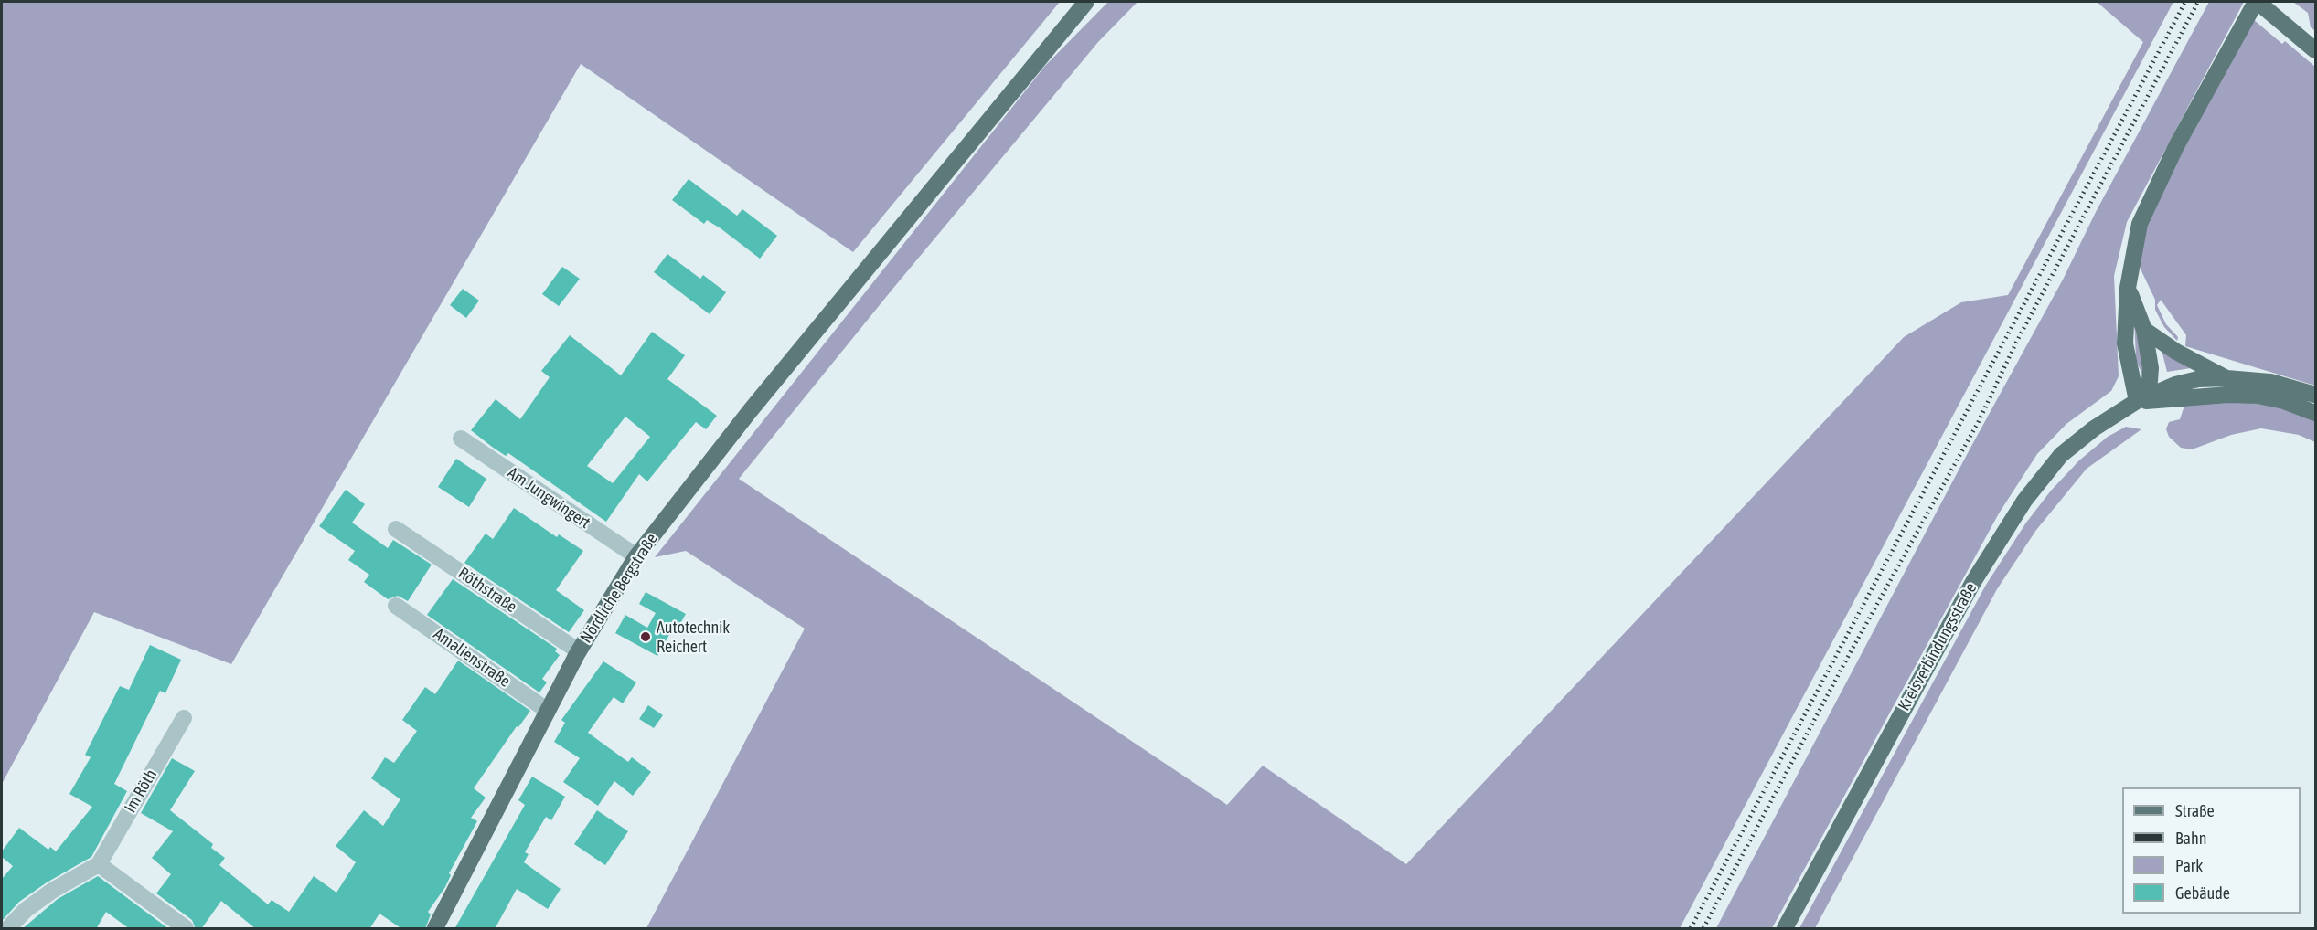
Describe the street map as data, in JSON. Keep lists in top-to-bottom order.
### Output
{
  "streets": {
    "main road": ["Nördliche Bergstraße", "Kreisverbindungsstraße"],
    "street": [
      "Am Jungwingert",
      "Röthstraße",
      "Amalienstraße",
      "Im Röth"
    ]
  },
  "crossings": [
    ["Am Jungwingert", "Nördliche Bergstraße"],
    ["Nördliche Bergstraße", "Röthstraße"],
    ["Nördliche Bergstraße", "Amalienstraße"]
  ],
  "places": ["Autotechnik Reichert"],
  "legend": [
    "Straße",
    "Bahn",
    "Park",
    "Gebäude"
  ]
}
